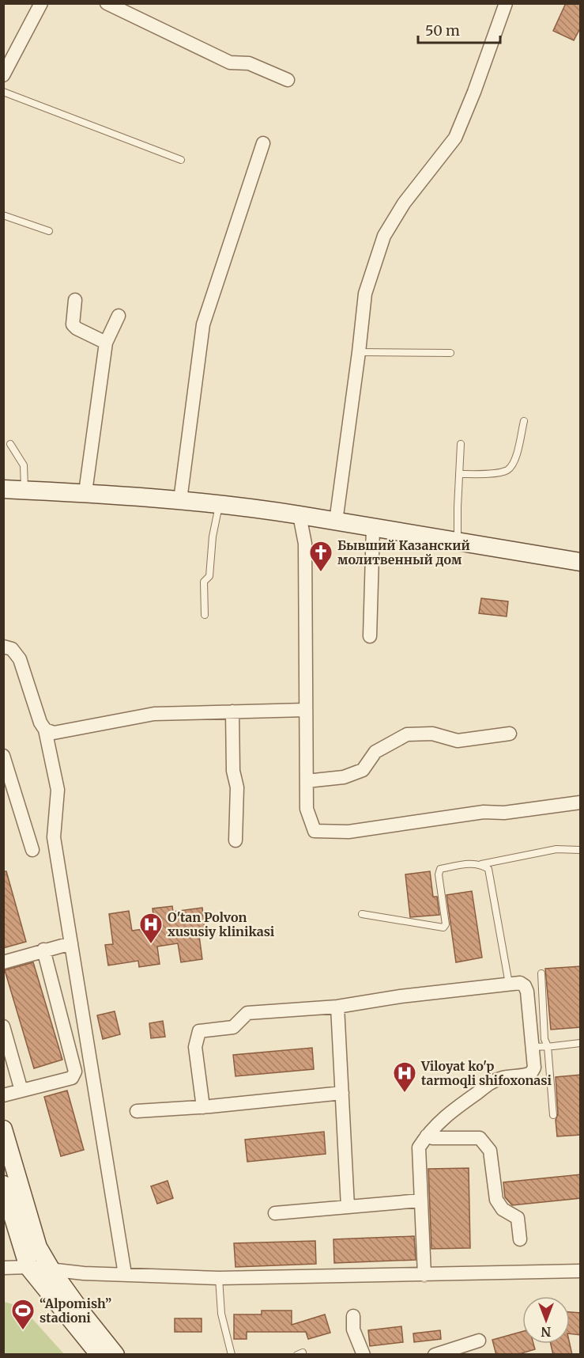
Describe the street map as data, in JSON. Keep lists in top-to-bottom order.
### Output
{
  "places": {
    "church": ["Бывший Казанский молитвенный дом"],
    "hospital": ["O'tan Polvon xususiy klinikasi", "Viloyat ko'p tarmoqli shifoxonasi"],
    "sports": ["“Alpomish” stadioni"]
  },
  "scale_bar": "50 m",
  "north": "bottom"
}
